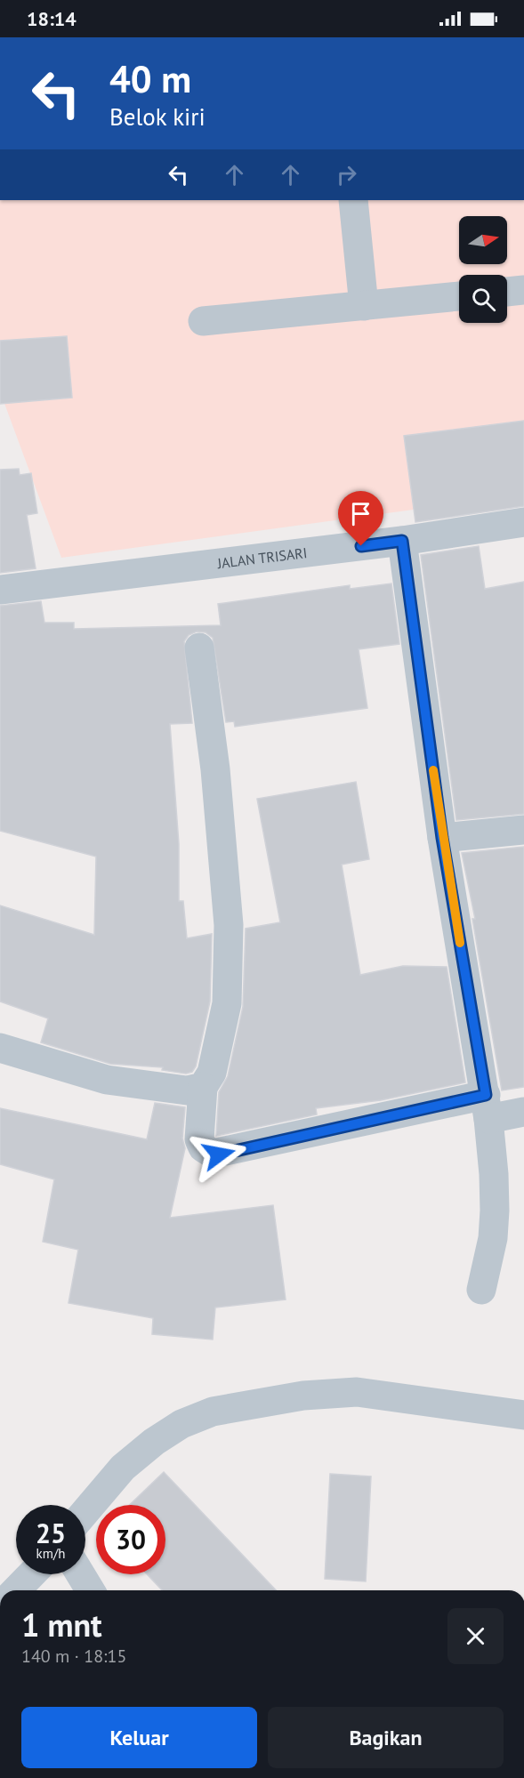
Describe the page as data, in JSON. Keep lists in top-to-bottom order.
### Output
{
  "streets": {
    "street": ["JALAN TRISARI"]
  },
  "north": "right",
  "page": {
    "status": "18:14",
    "turn": ["40 m", "Belok kiri"],
    "speed": "25 km/h",
    "limit": "30",
    "heading": ["1 mnt", "140 m · 18:15"],
    "buttons": ["Keluar", "Bagikan"]
  }
}
